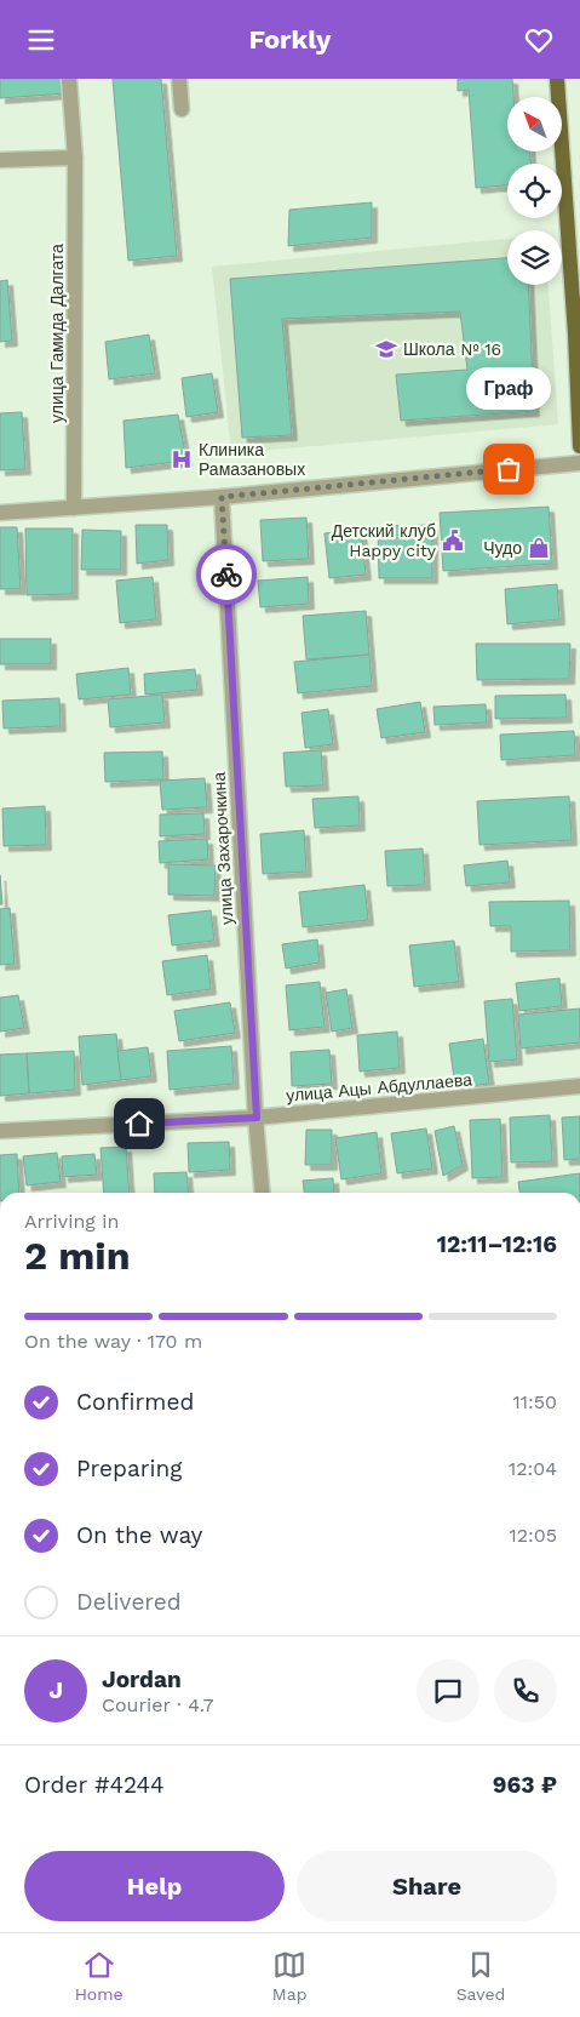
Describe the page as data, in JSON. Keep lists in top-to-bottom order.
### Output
{
  "streets": {
    "street": ["улица Гамида Далгата", "улица Захарочкина", "улица Ацы Абдуллаева"]
  },
  "crossings": [
    ["улица Захарочкина", "улица Ацы Абдуллаева"]
  ],
  "places": {
    "school or university": ["Школа № 16"],
    "hospital": ["Клиника Рамазановых"],
    "other": ["Граф"],
    "public building": ["Детский клуб Happy city"],
    "shop": ["Чудо"]
  },
  "north": "top left",
  "page": {
    "header": "Forkly",
    "bubble": "Граф",
    "heading": ["2 min", "Arriving in", "12:11–12:16"],
    "panel": [
      "Jordan",
      "Courier · 4.7",
      "Order #4244",
      "963 ₽"
    ],
    "bar": "On the way · 170 m",
    "list": [
      ["Confirmed", "11:50"],
      ["Preparing", "12:04"],
      ["On the way", "12:05"],
      "Delivered"
    ],
    "round": "J",
    "buttons": ["Help", "Share"],
    "tabs": ["Home", "Map", "Saved"]
  }
}
